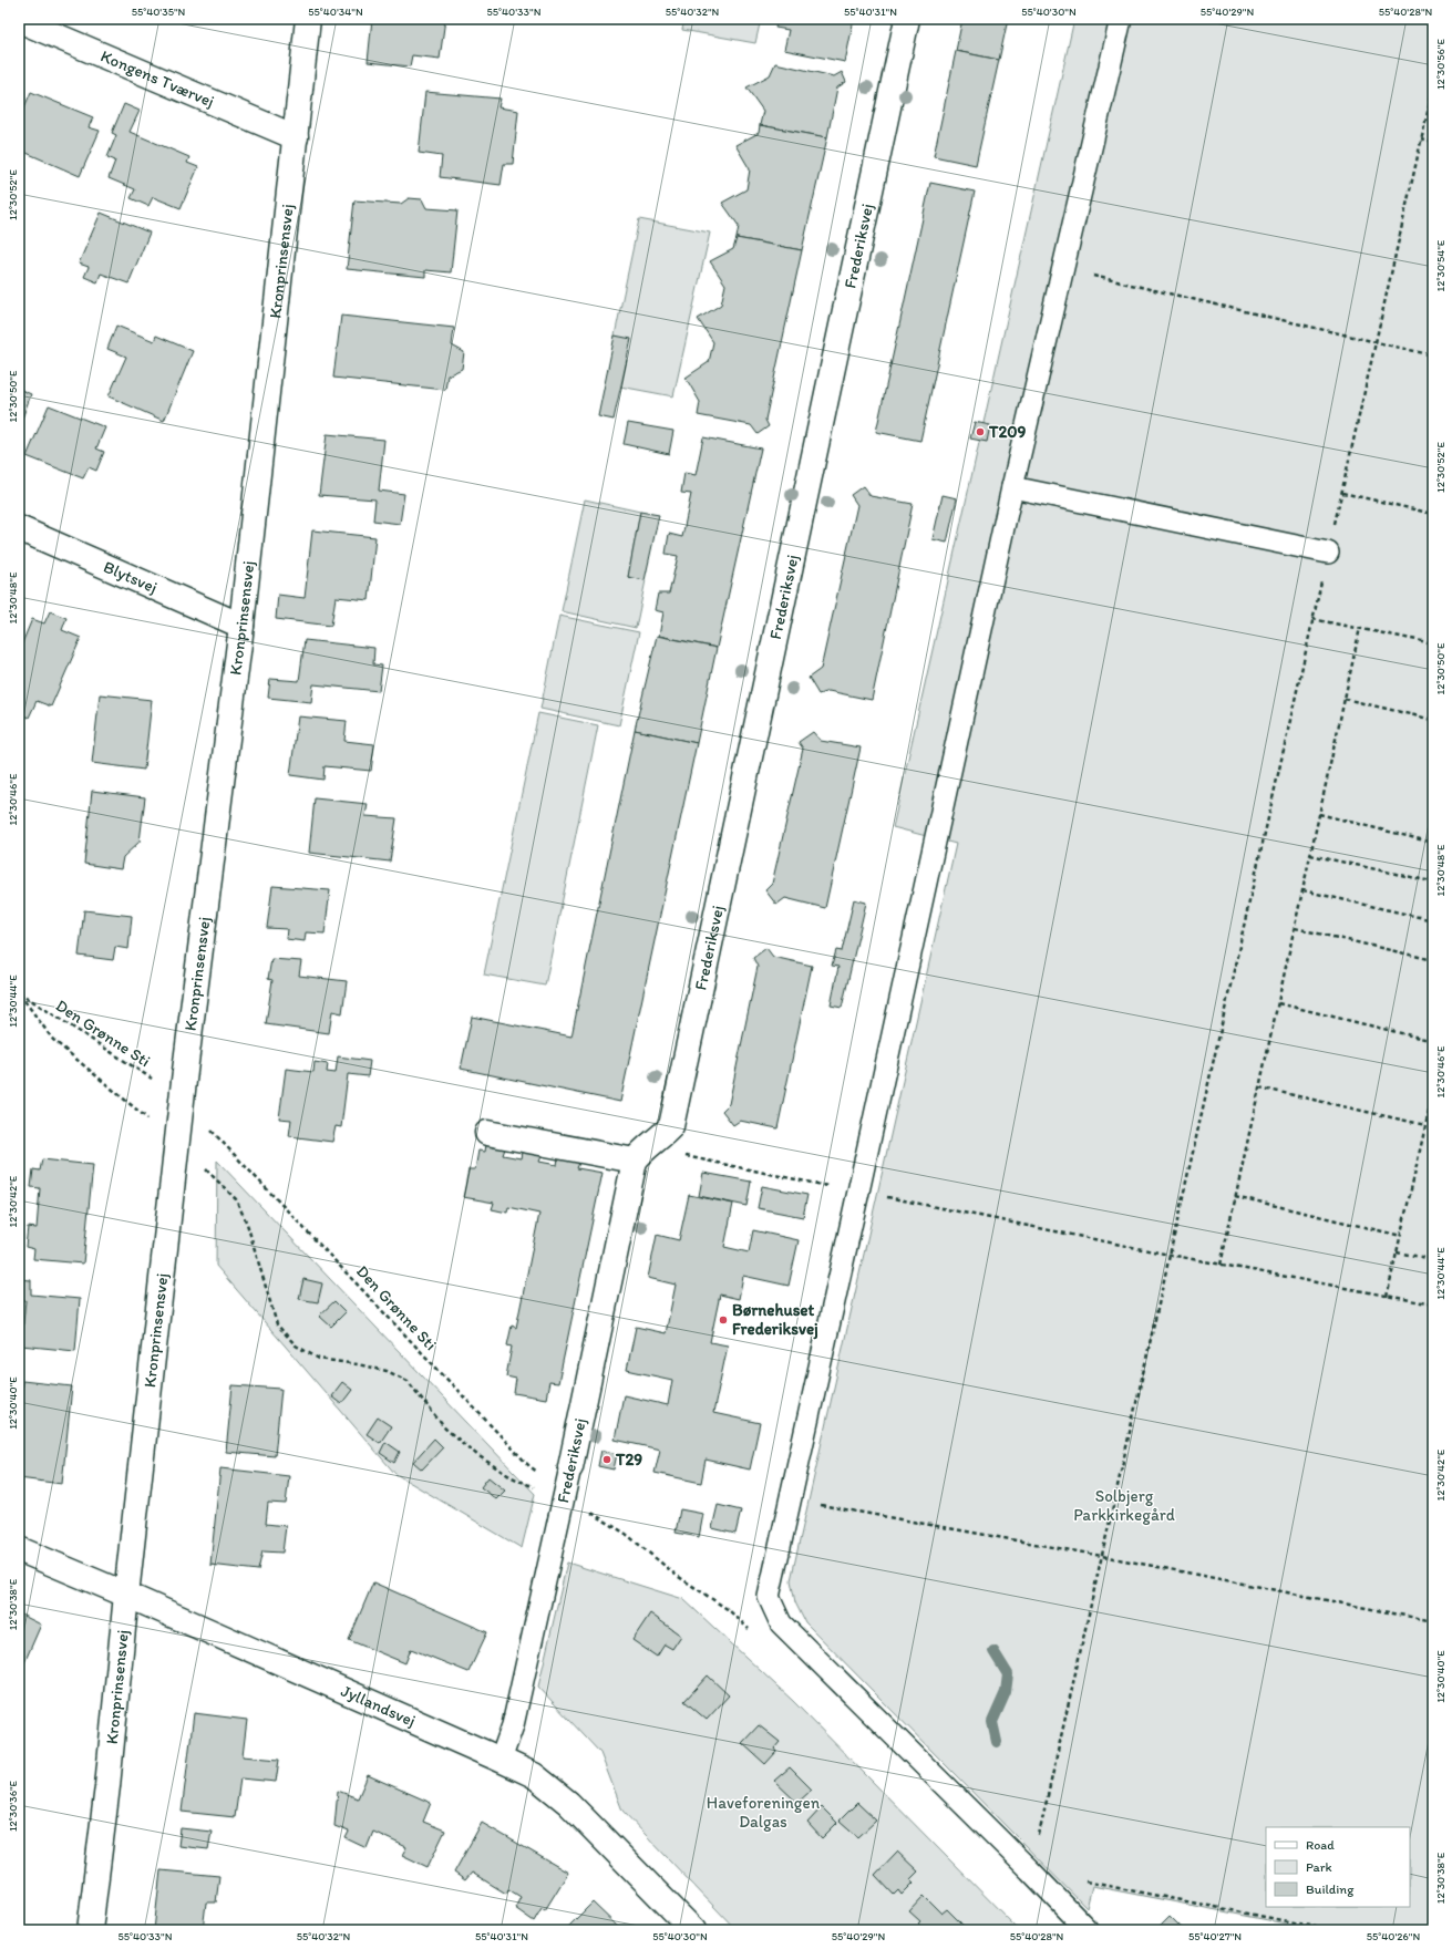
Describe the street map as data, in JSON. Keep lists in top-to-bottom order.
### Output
{
  "streets": {
    "street": [
      "Kongens Tværvej",
      "Frederiksvej",
      "Kronprinsensvej",
      "Blytsvej",
      "Jyllandsvej"
    ],
    "path": ["Den Grønne Sti"]
  },
  "crossings": [
    ["Kongens Tværvej", "Kronprinsensvej"],
    ["Frederiksvej", "Den Grønne Sti"],
    ["Frederiksvej", "Jyllandsvej"],
    ["Kronprinsensvej", "Blytsvej"],
    ["Kronprinsensvej", "Jyllandsvej"]
  ],
  "parks": ["Solbjerg Parkkirkegård", "Haveforeningen Dalgas"],
  "places": ["T209", "Børnehuset Frederiksvej", "T29"],
  "legend": ["Road", "Park", "Building"],
  "coordinates": [
    "55°40'35\"N",
    "55°40'34\"N",
    "55°40'33\"N",
    "55°40'32\"N",
    "55°40'31\"N",
    "55°40'30\"N",
    "55°40'29\"N",
    "55°40'28\"N",
    "12°30'56\"E",
    "12°30'52\"E",
    "12°30'54\"E",
    "12°30'50\"E",
    "12°30'48\"E",
    "12°30'46\"E",
    "12°30'44\"E",
    "12°30'42\"E",
    "12°30'40\"E",
    "12°30'38\"E",
    "12°30'36\"E",
    "55°40'27\"N",
    "55°40'26\"N"
  ]
}
